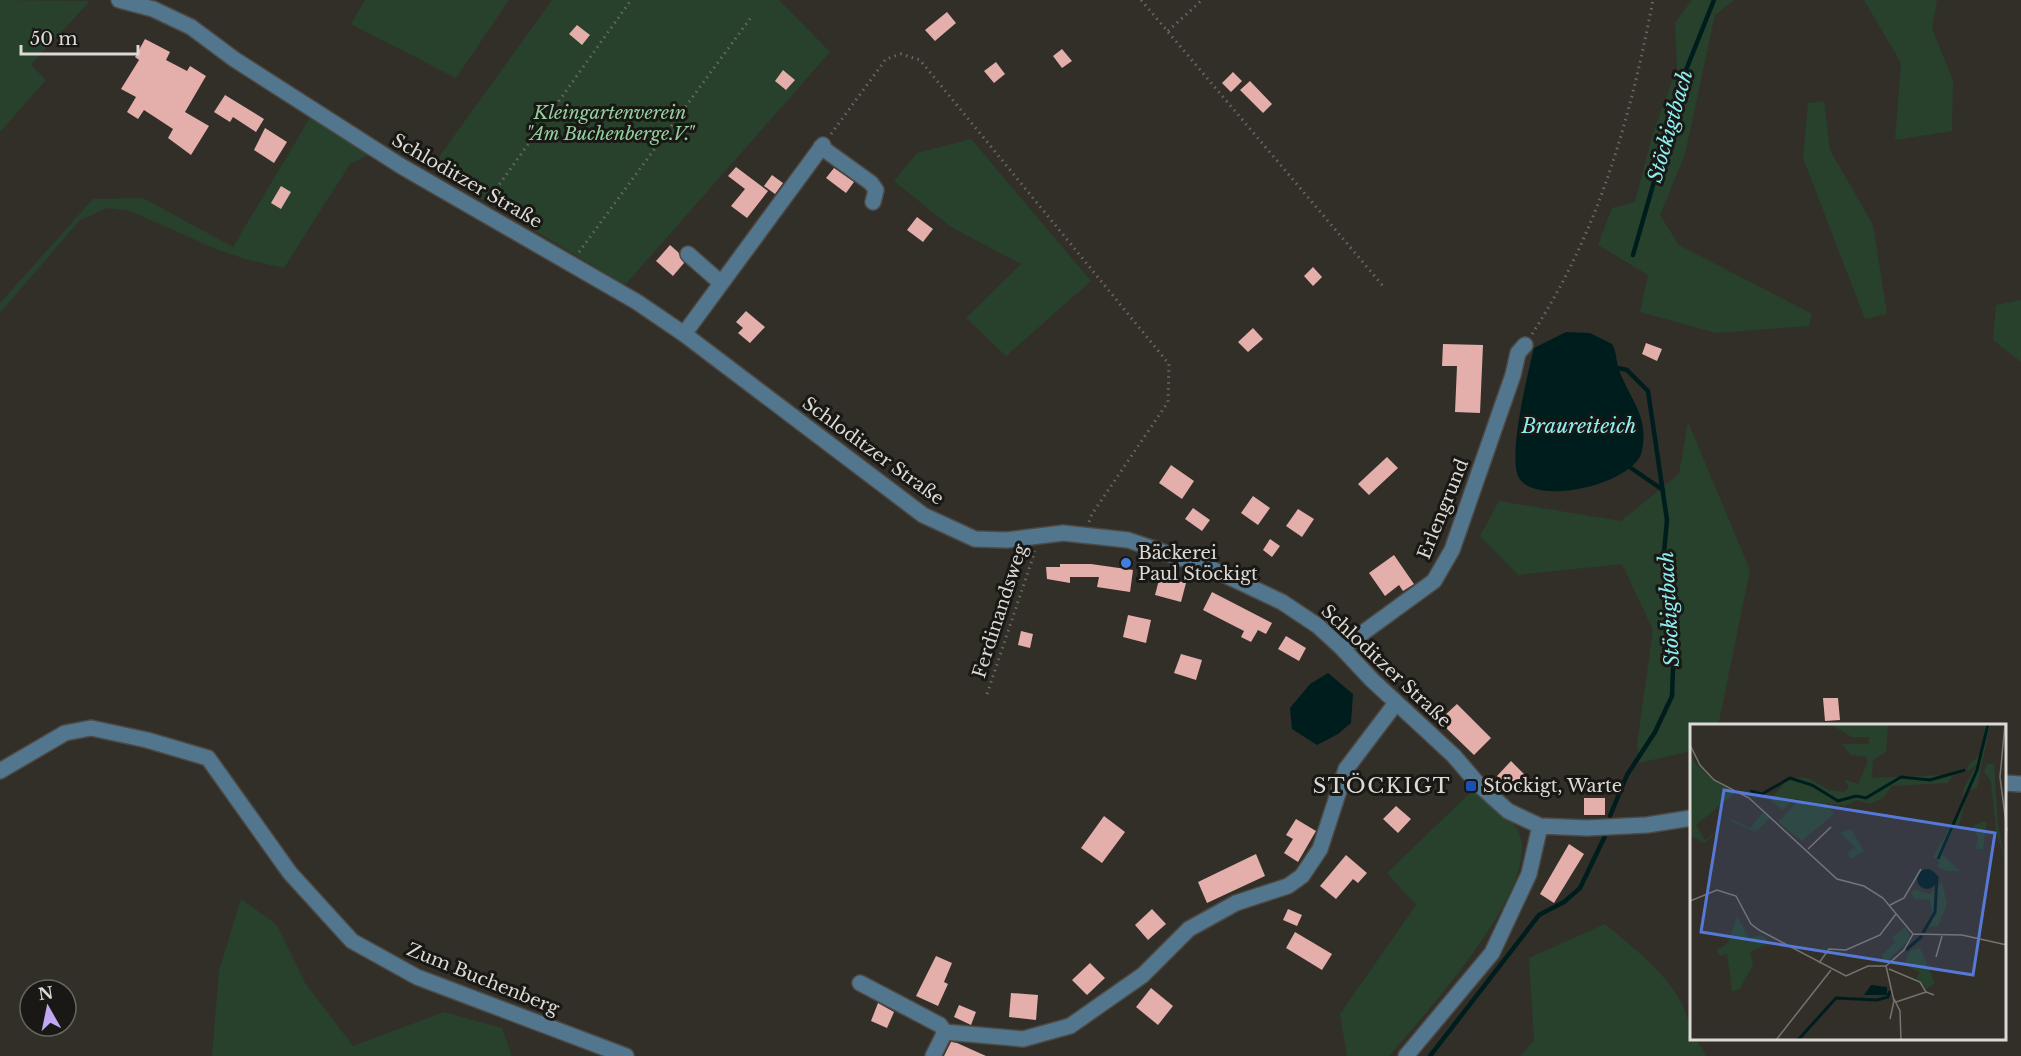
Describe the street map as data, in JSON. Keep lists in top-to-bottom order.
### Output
{
  "streets": {
    "street": ["Schloditzer Straße", "Erlengrund", "Zum Buchenberg"],
    "path": ["Ferdinandsweg"]
  },
  "crossings": [
    ["Schloditzer Straße", "Erlengrund"],
    ["Schloditzer Straße", "Ferdinandsweg"]
  ],
  "districts": ["STÖCKIGT"],
  "water": ["Stöckigtbach", "Braureiteich"],
  "parks": ["Kleingartenverein \"Am Buchenberge.V.\""],
  "places": {
    "other": ["Bäckerei Paul Stöckigt"],
    "transit": ["Stöckigt, Warte"]
  },
  "scale_bar": "50 m",
  "north": "top"
}
